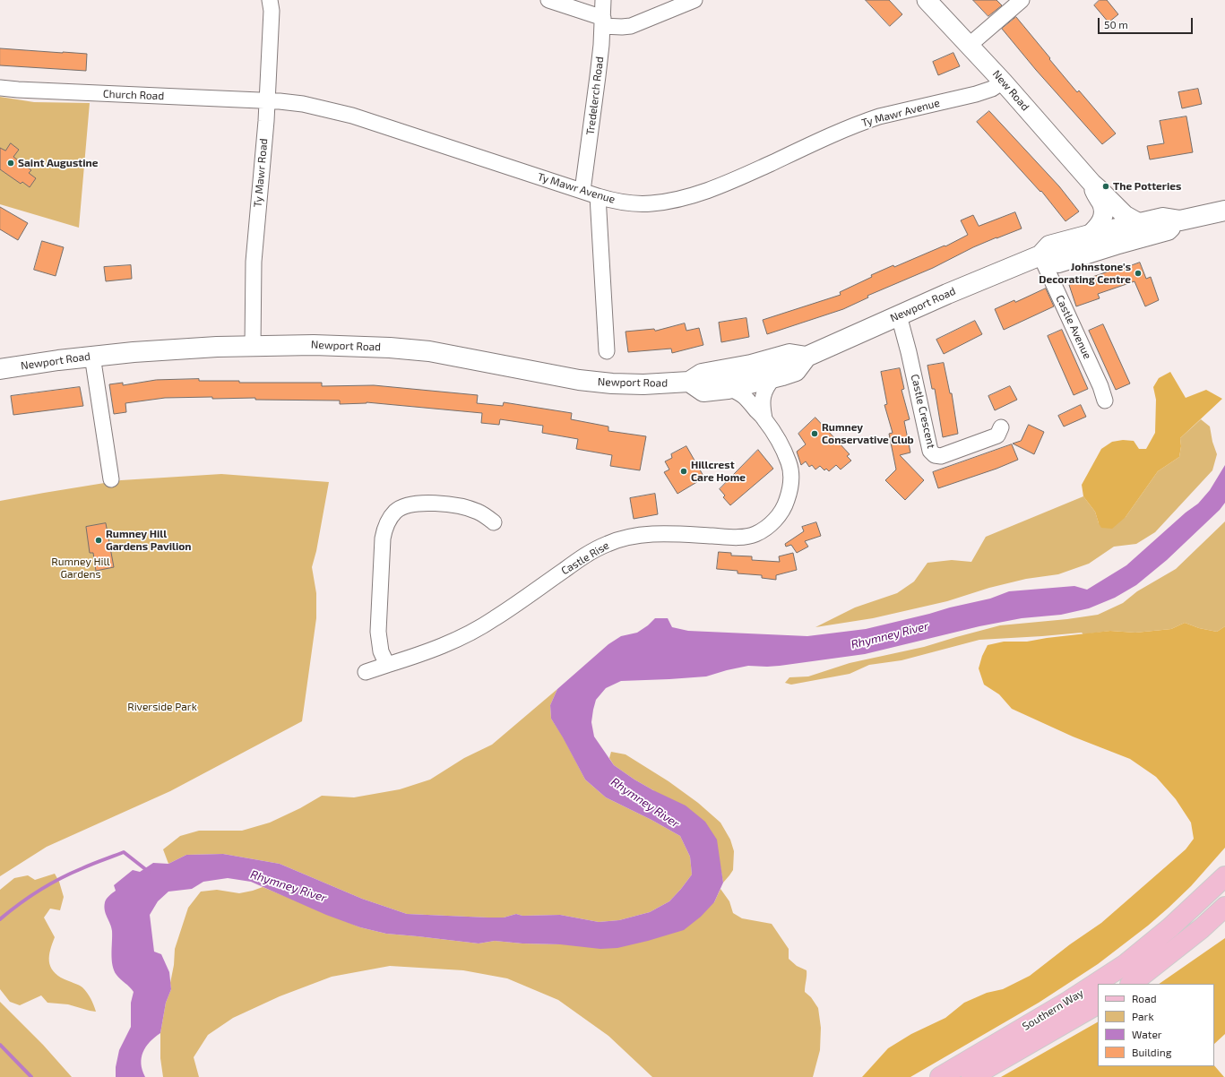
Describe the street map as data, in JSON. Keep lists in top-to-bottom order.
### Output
{
  "streets": {
    "main road": ["Newport Road", "Southern Way"],
    "street": [
      "New Road",
      "Church Road",
      "Tredelerch Road",
      "Ty Mawr Avenue",
      "Ty Mawr Road",
      "Castle Avenue",
      "Castle Crescent",
      "Castle Rise"
    ]
  },
  "crossings": [
    ["New Road", "Ty Mawr Avenue"],
    ["New Road", "Newport Road"],
    ["Church Road", "Ty Mawr Avenue"],
    ["Church Road", "Ty Mawr Road"],
    ["Tredelerch Road", "Ty Mawr Avenue"],
    ["Ty Mawr Avenue", "Ty Mawr Road"],
    ["Ty Mawr Road", "Newport Road"],
    ["Newport Road", "Castle Avenue"],
    ["Newport Road", "Castle Crescent"],
    ["Newport Road", "Castle Rise"]
  ],
  "water": ["Rhymney River"],
  "parks": ["Rumney Hill Gardens", "Riverside Park"],
  "places": [
    "Saint Augustine",
    "The Potteries",
    "Johnstone's Decorating Centre",
    "Rumney Conservative Club",
    "Hillcrest Care Home",
    "Rumney Hill Gardens Pavilion"
  ],
  "legend": [
    "Road",
    "Park",
    "Water",
    "Building"
  ],
  "scale_bar": "50 m"
}
